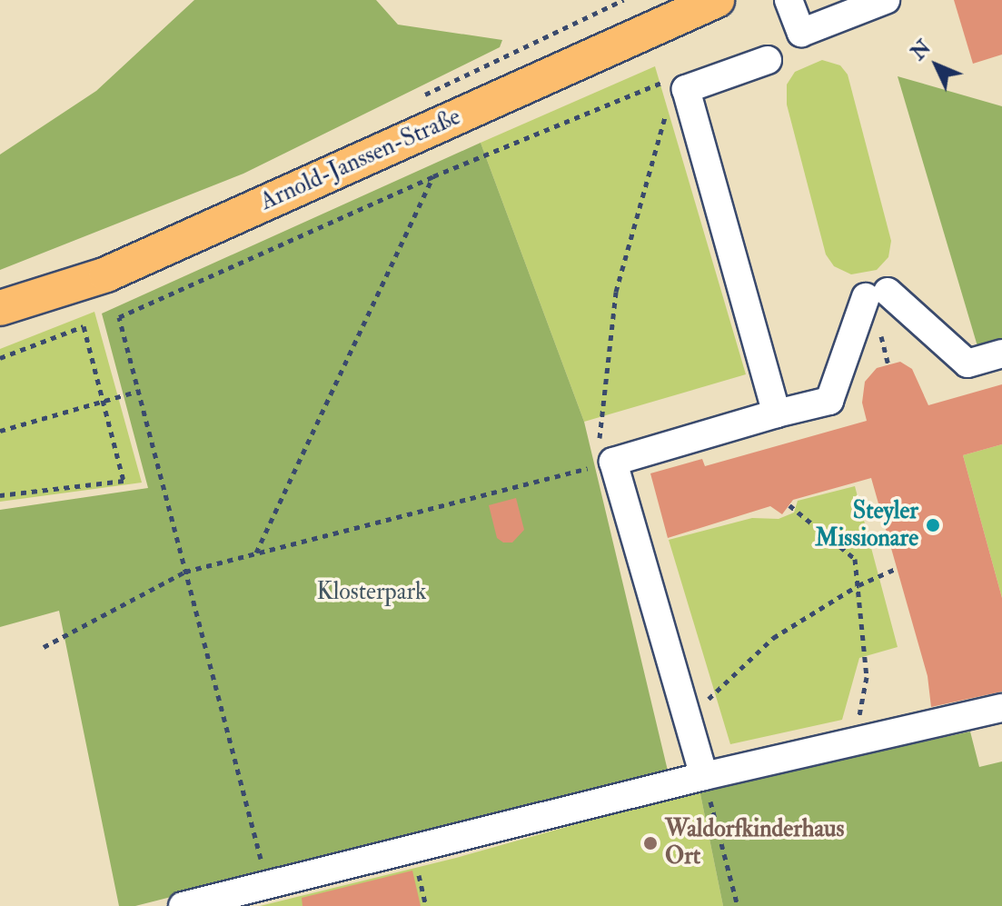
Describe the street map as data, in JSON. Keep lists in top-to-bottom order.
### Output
{
  "streets": {
    "main road": ["Arnold-Janssen-Straße"]
  },
  "parks": ["Klosterpark"],
  "places": ["Steyler Missionare", "Waldorfkinderhaus Ort"],
  "north": "top left"
}
